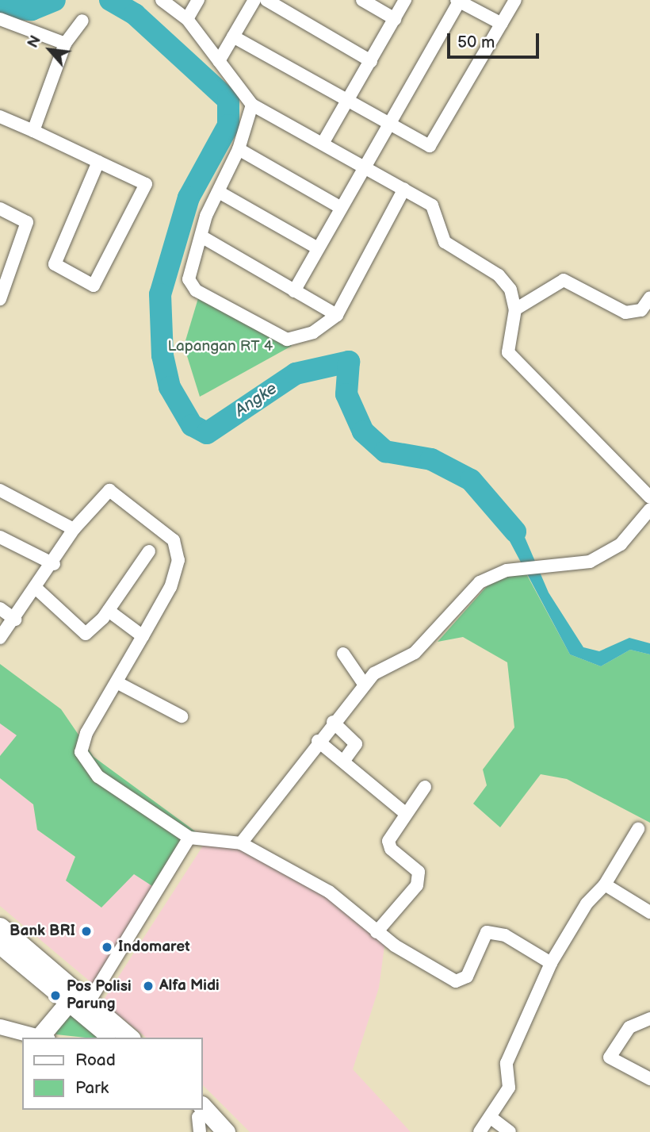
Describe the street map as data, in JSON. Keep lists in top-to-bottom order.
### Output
{
  "water": ["Angke"],
  "parks": ["Lapangan RT 4"],
  "places": [
    "Bank BRI",
    "Indomaret",
    "Alfa Midi",
    "Pos Polisi Parung"
  ],
  "legend": ["Road", "Park"],
  "scale_bar": "50 m",
  "north": "top left"
}
